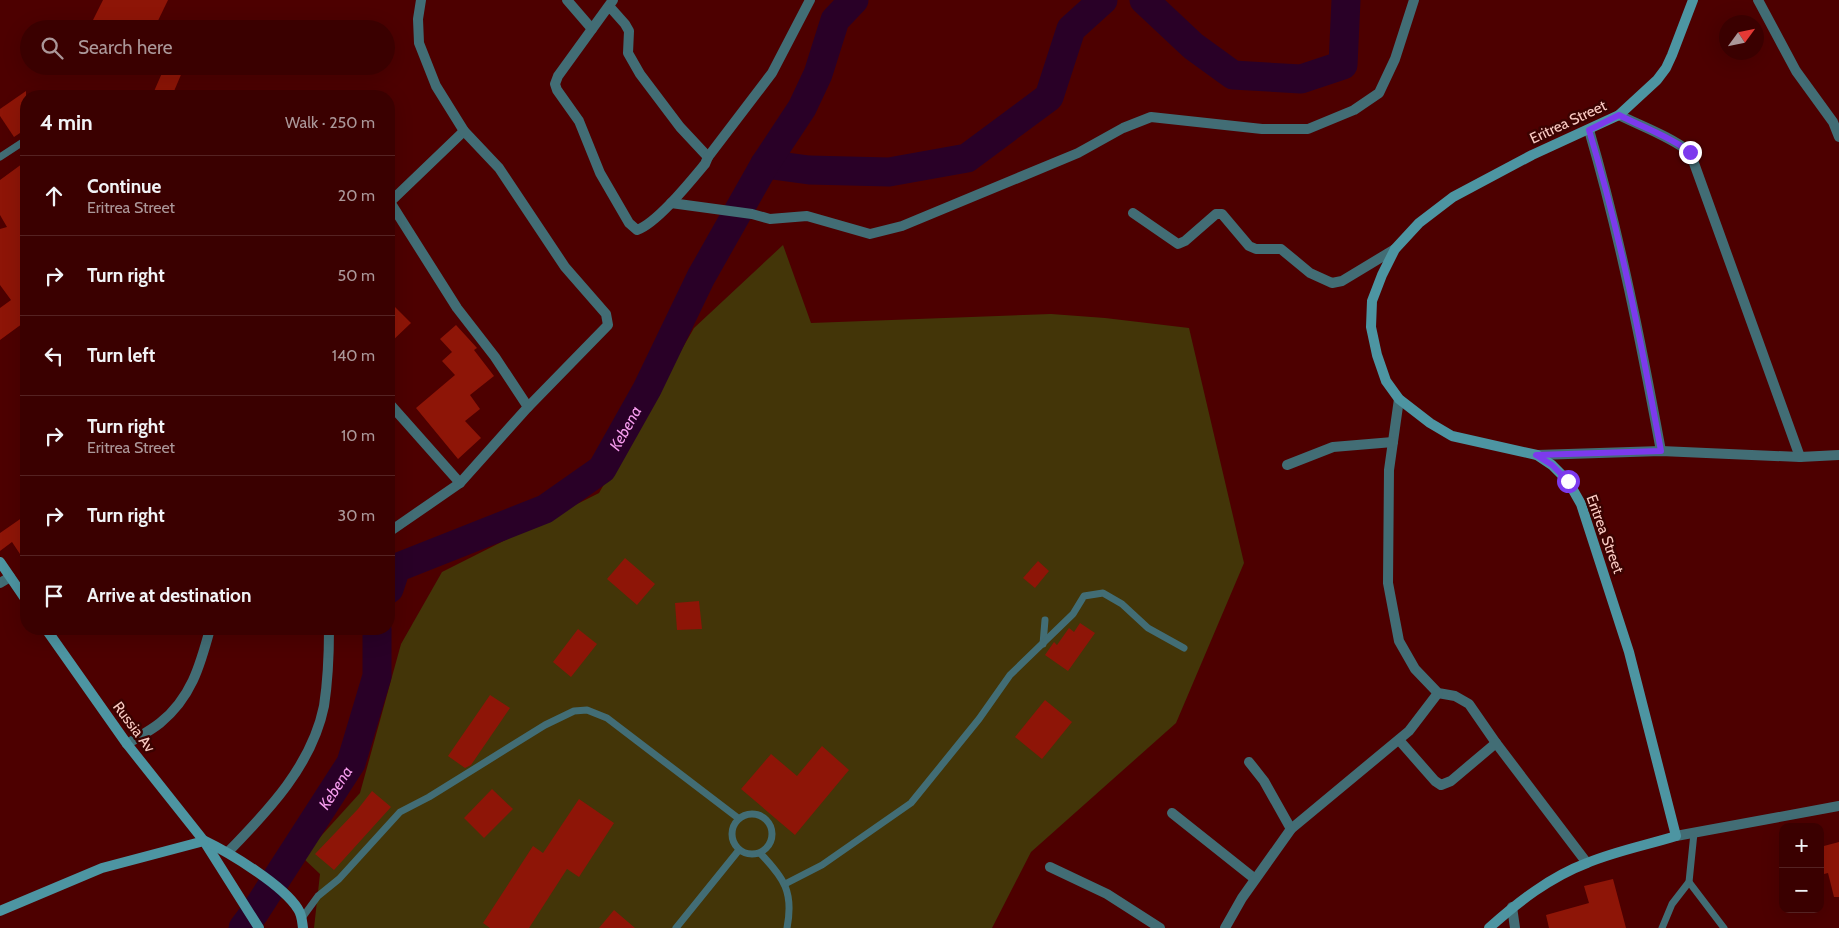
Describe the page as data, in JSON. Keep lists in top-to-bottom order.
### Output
{
  "streets": {
    "main road": ["Eritrea Street", "Russia Av"]
  },
  "water": ["Kebena"],
  "north": "top right",
  "page": {
    "search": "Search here",
    "heading": ["4 min", "Walk · 250 m"],
    "list": [
      ["Continue", "Eritrea Street", "20 m"],
      ["Turn right", "50 m"],
      ["Turn left", "140 m"],
      ["Turn right", "Eritrea Street", "10 m"],
      ["Turn right", "30 m"],
      "Arrive at destination"
    ],
    "map_buttons": ["+", "−"]
  }
}
